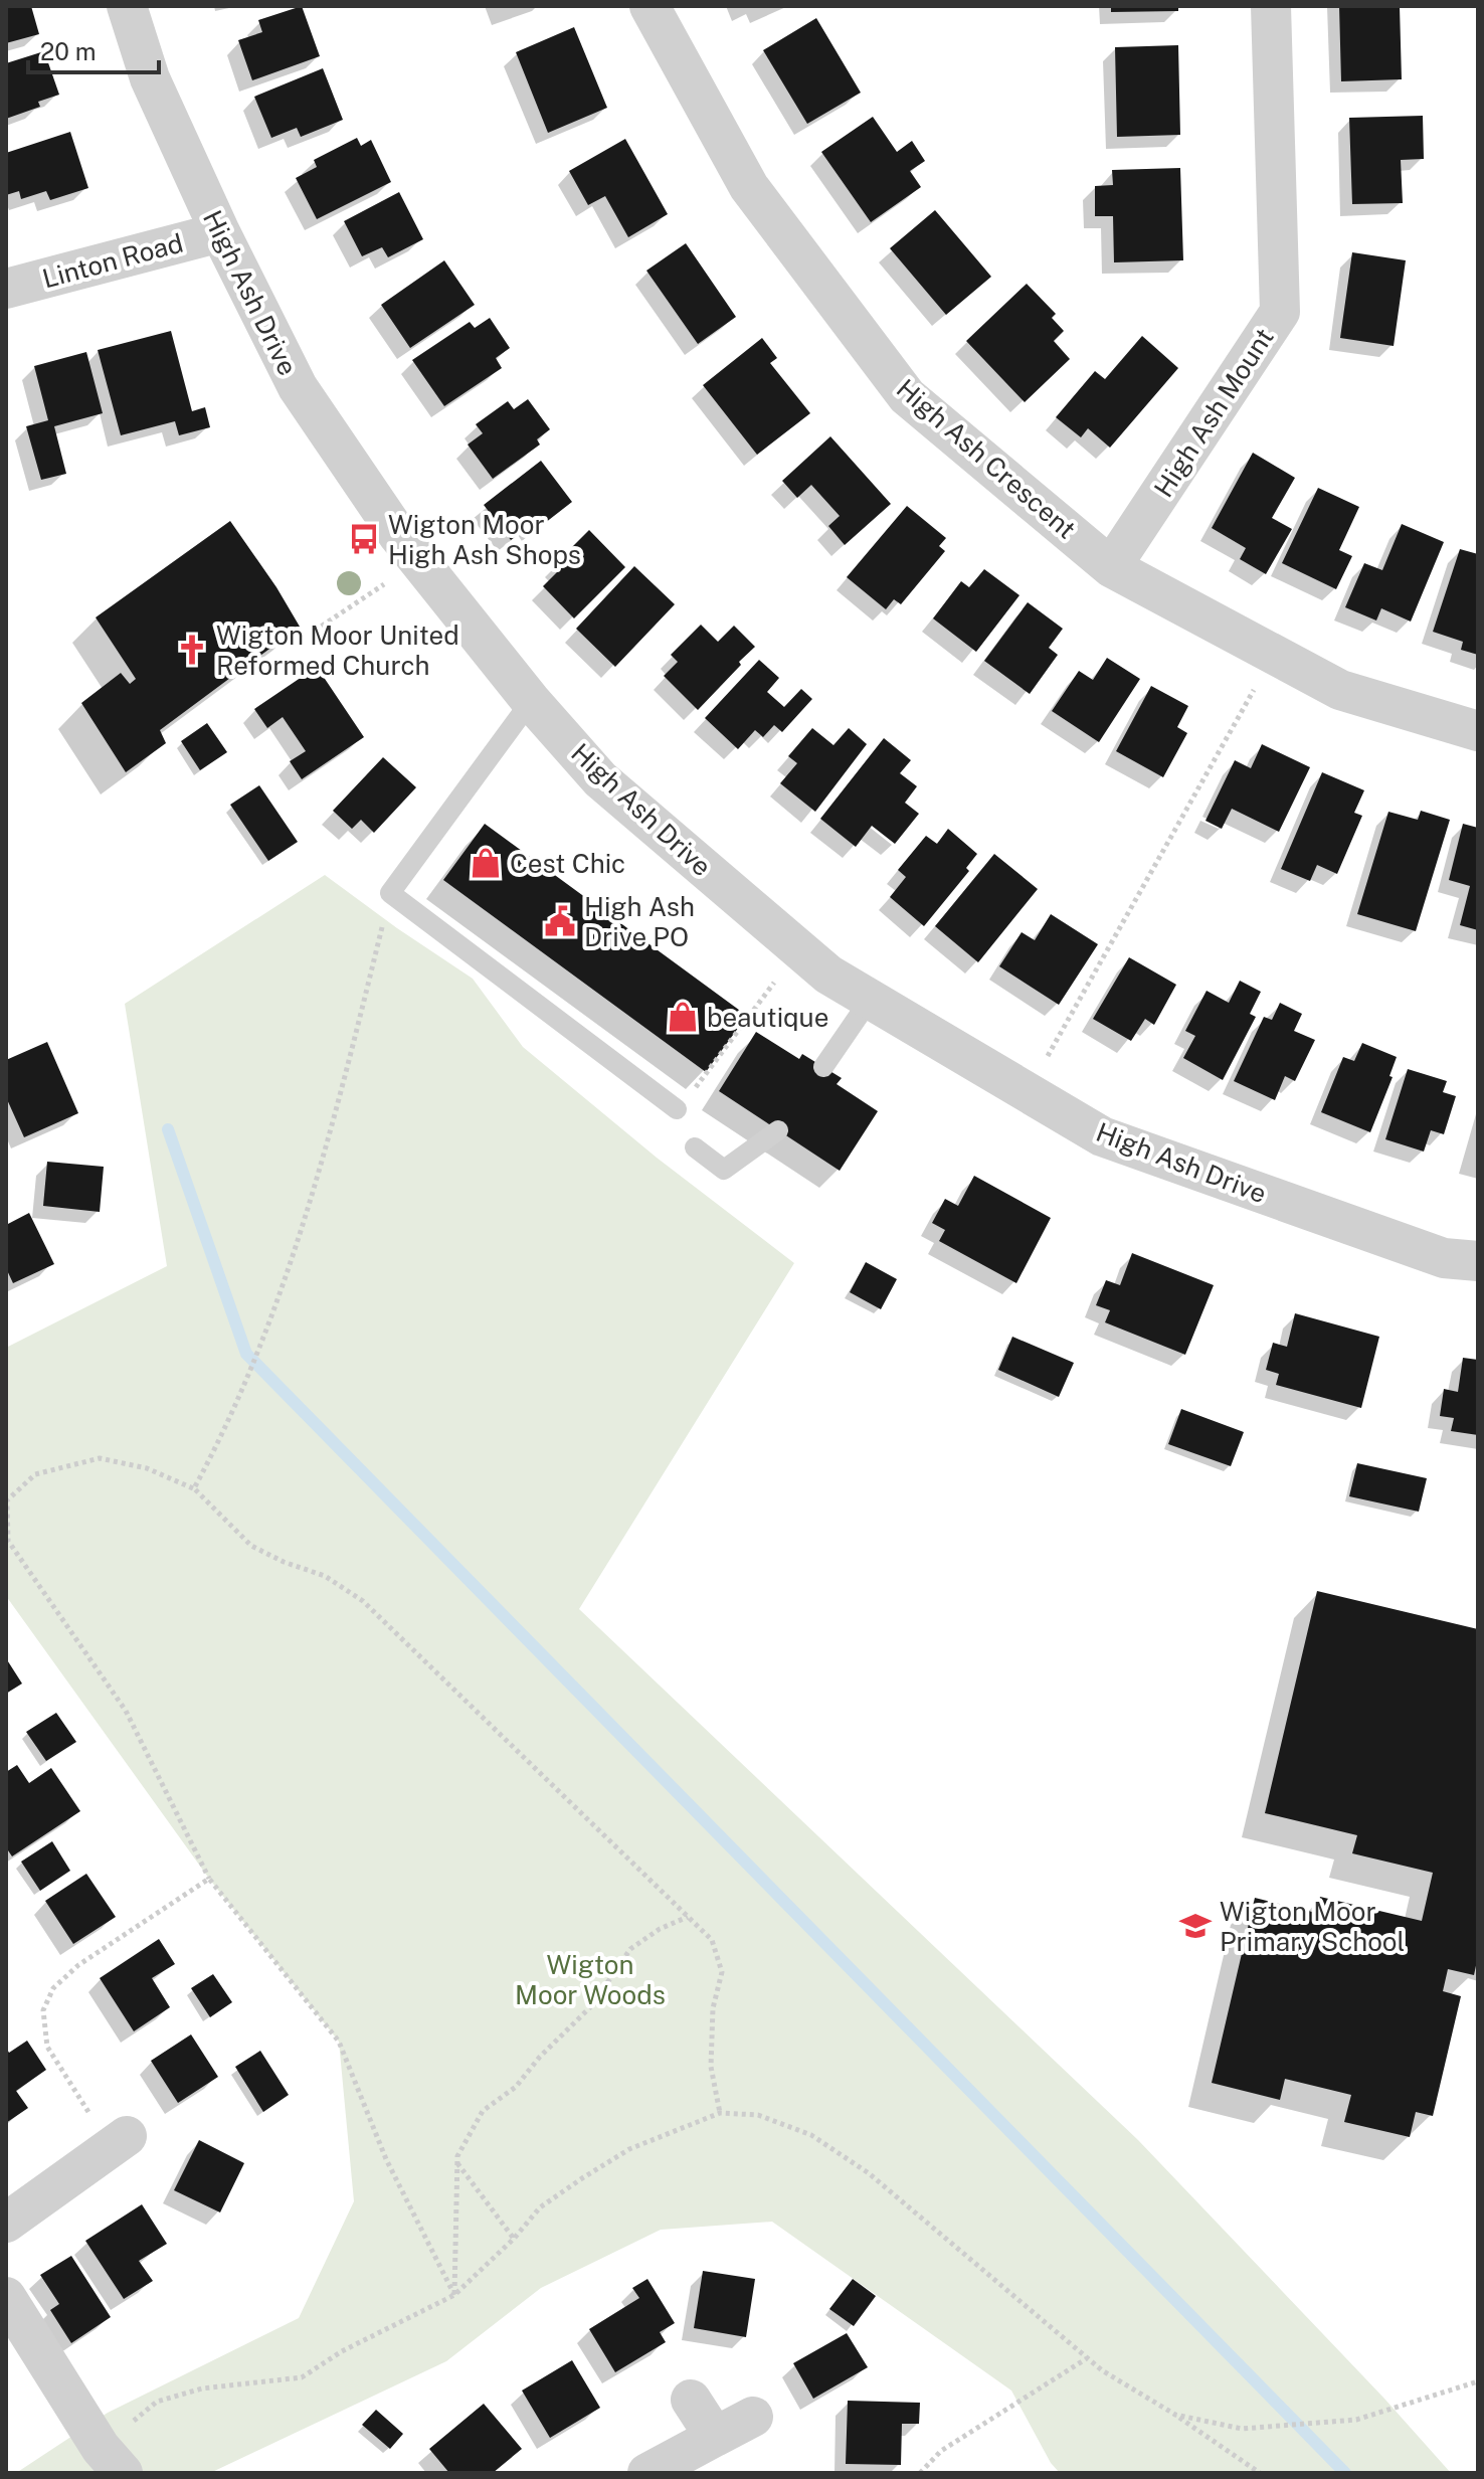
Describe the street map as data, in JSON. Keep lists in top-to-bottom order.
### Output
{
  "streets": {
    "street": [
      "Linton Road",
      "High Ash Drive",
      "High Ash Mount",
      "High Ash Crescent"
    ]
  },
  "crossings": [
    ["Linton Road", "High Ash Drive"],
    ["High Ash Mount", "High Ash Crescent"]
  ],
  "parks": ["Wigton Moor Woods"],
  "places": {
    "bus stop": ["Wigton Moor High Ash Shops"],
    "church": ["Wigton Moor United Reformed Church"],
    "shop": ["Cest Chic", "beautique"],
    "public building": ["High Ash Drive PO"],
    "school or university": ["Wigton Moor Primary School"]
  },
  "scale_bar": "20 m"
}
